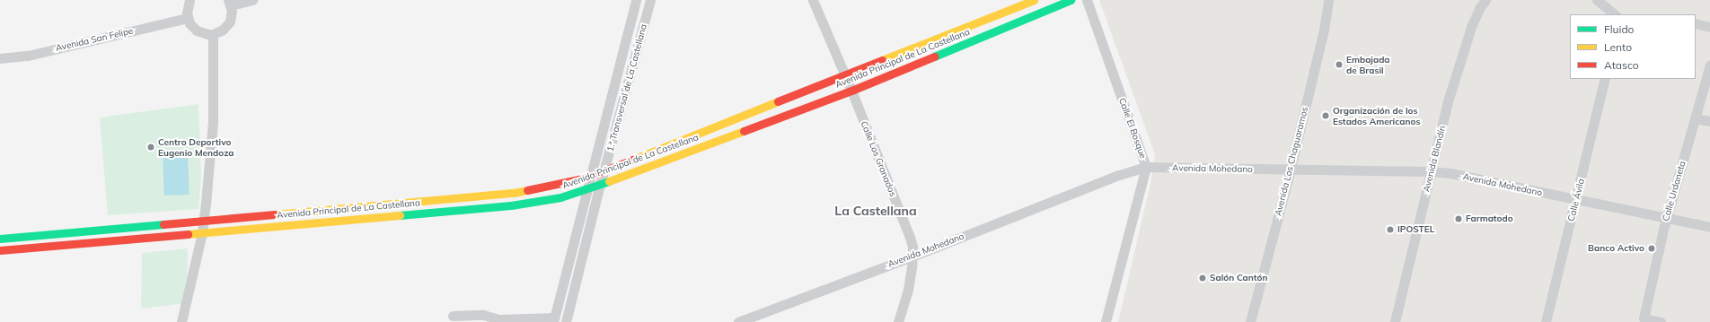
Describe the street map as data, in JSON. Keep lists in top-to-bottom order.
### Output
{
  "streets": {
    "street": [
      "Avenida San Felipe",
      "Avenida Principal de La Castellana",
      "1.ª Transversal de La Castellana",
      "Calle El Bosque",
      "Calle Los Granados",
      "Avenida Blandín",
      "Avenida Los Chaguaramos",
      "Avenida Mohedano",
      "Calle Urdaneta",
      "Calle Ávila"
    ]
  },
  "crossings": [
    ["Avenida Principal de La Castellana", "1.ª Transversal de La Castellana"],
    ["Avenida Principal de La Castellana", "Calle Los Granados"],
    ["Calle El Bosque", "Avenida Mohedano"],
    ["Calle Los Granados", "Avenida Mohedano"],
    ["Avenida Blandín", "Avenida Mohedano"],
    ["Avenida Los Chaguaramos", "Avenida Mohedano"],
    ["Avenida Mohedano", "Calle Urdaneta"],
    ["Avenida Mohedano", "Calle Ávila"]
  ],
  "districts": ["La Castellana"],
  "places": [
    "Embajada de Brasil",
    "Organización de los Estados Americanos",
    "Centro Deportivo Eugenio Mendoza",
    "Farmatodo",
    "IPOSTEL",
    "Banco Activo",
    "Salón Cantón"
  ],
  "legend": ["Fluido", "Lento", "Atasco"]
}
